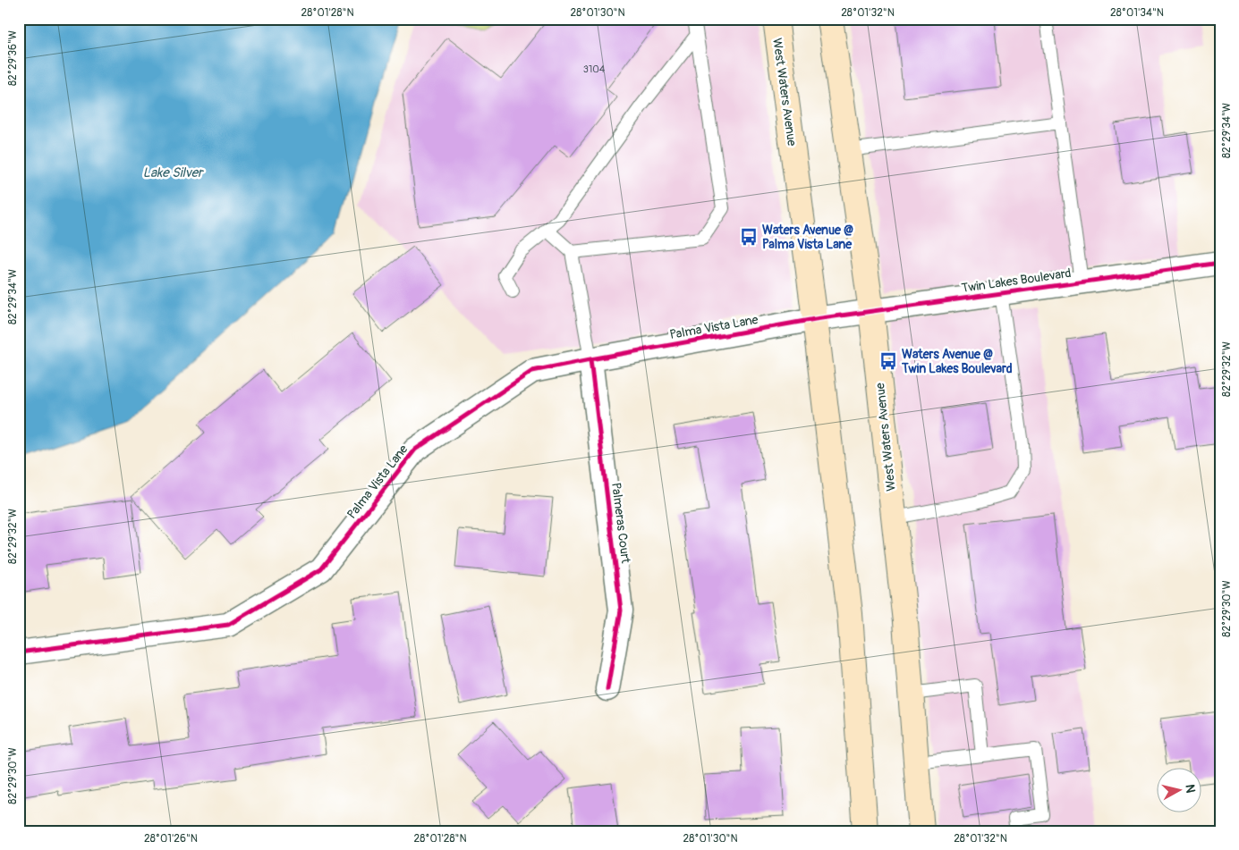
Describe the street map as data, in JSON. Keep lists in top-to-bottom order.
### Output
{
  "streets": {
    "main road": ["West Waters Avenue"],
    "street": ["Twin Lakes Boulevard", "Palma Vista Lane", "Palmeras Court"]
  },
  "crossings": [
    ["West Waters Avenue", "Twin Lakes Boulevard"],
    ["West Waters Avenue", "Palma Vista Lane"],
    ["Twin Lakes Boulevard", "Palma Vista Lane"],
    ["Palma Vista Lane", "Palmeras Court"]
  ],
  "water": ["Lake Silver"],
  "places": {
    "bus stop": ["Waters Avenue @ Palma Vista Lane", "Waters Avenue @ Twin Lakes Boulevard"]
  },
  "house_numbers": ["3104"],
  "north": "right",
  "coordinates": [
    "28°01'28\"N",
    "28°01'30\"N",
    "28°01'32\"N",
    "28°01'34\"N",
    "82°29'36\"W",
    "82°29'34\"W",
    "82°29'32\"W",
    "82°29'30\"W",
    "28°01'26\"N"
  ]
}
